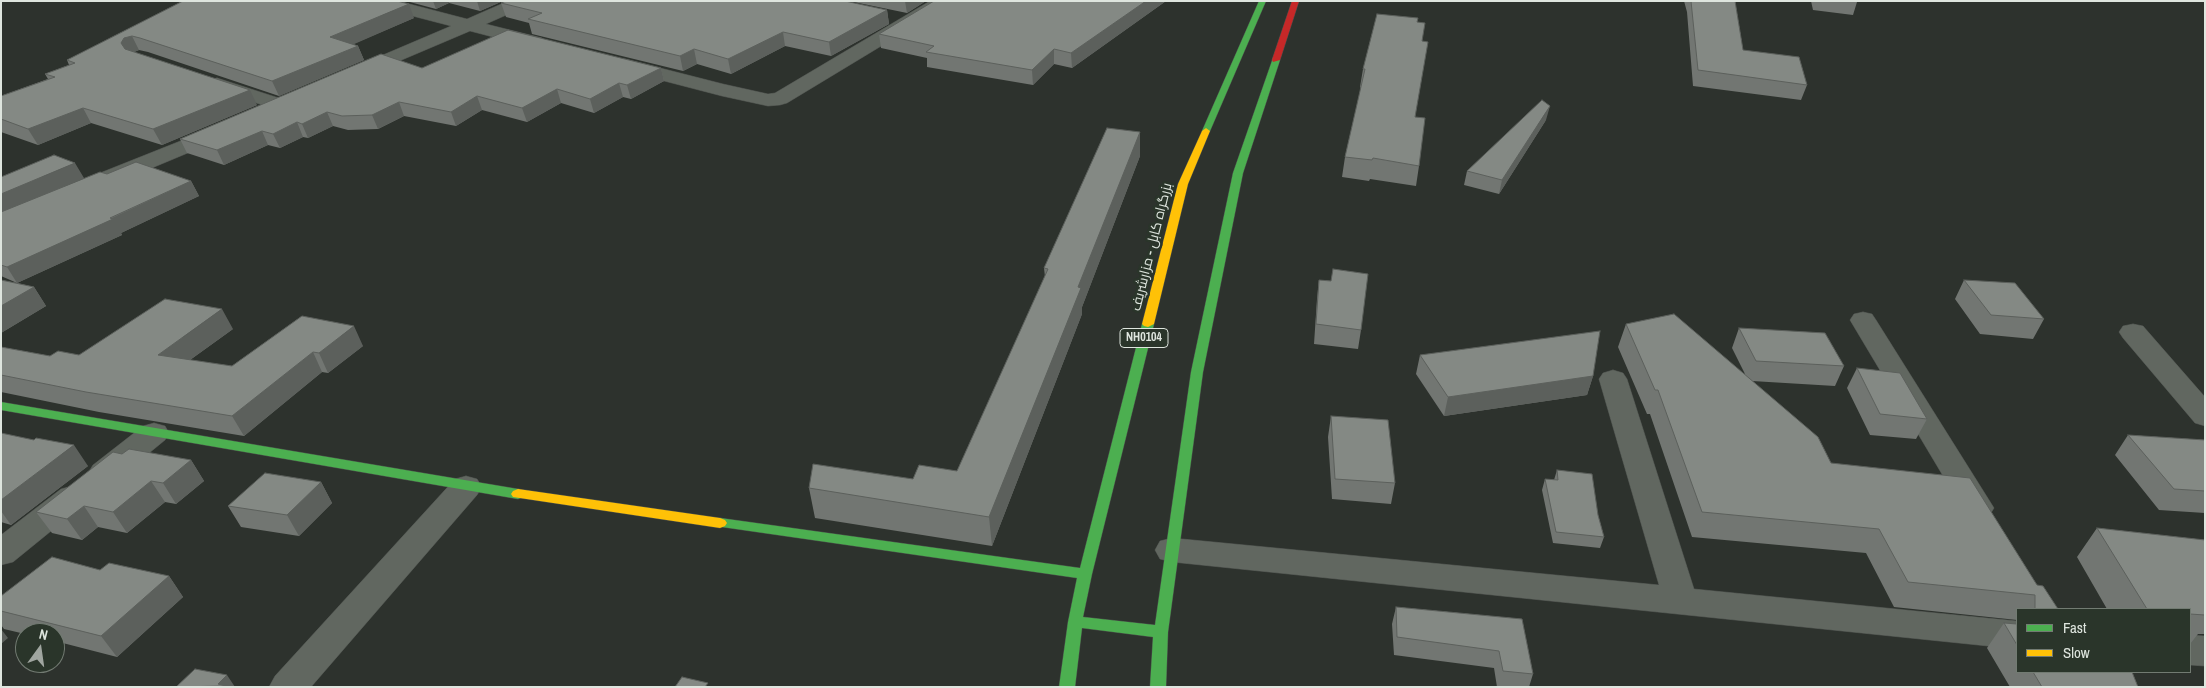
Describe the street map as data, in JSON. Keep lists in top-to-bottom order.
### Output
{
  "streets": {
    "main road": ["بزرگراه کابل - مزارشریف", "NH0104"]
  },
  "legend": ["Fast", "Slow"],
  "north": "top"
}
